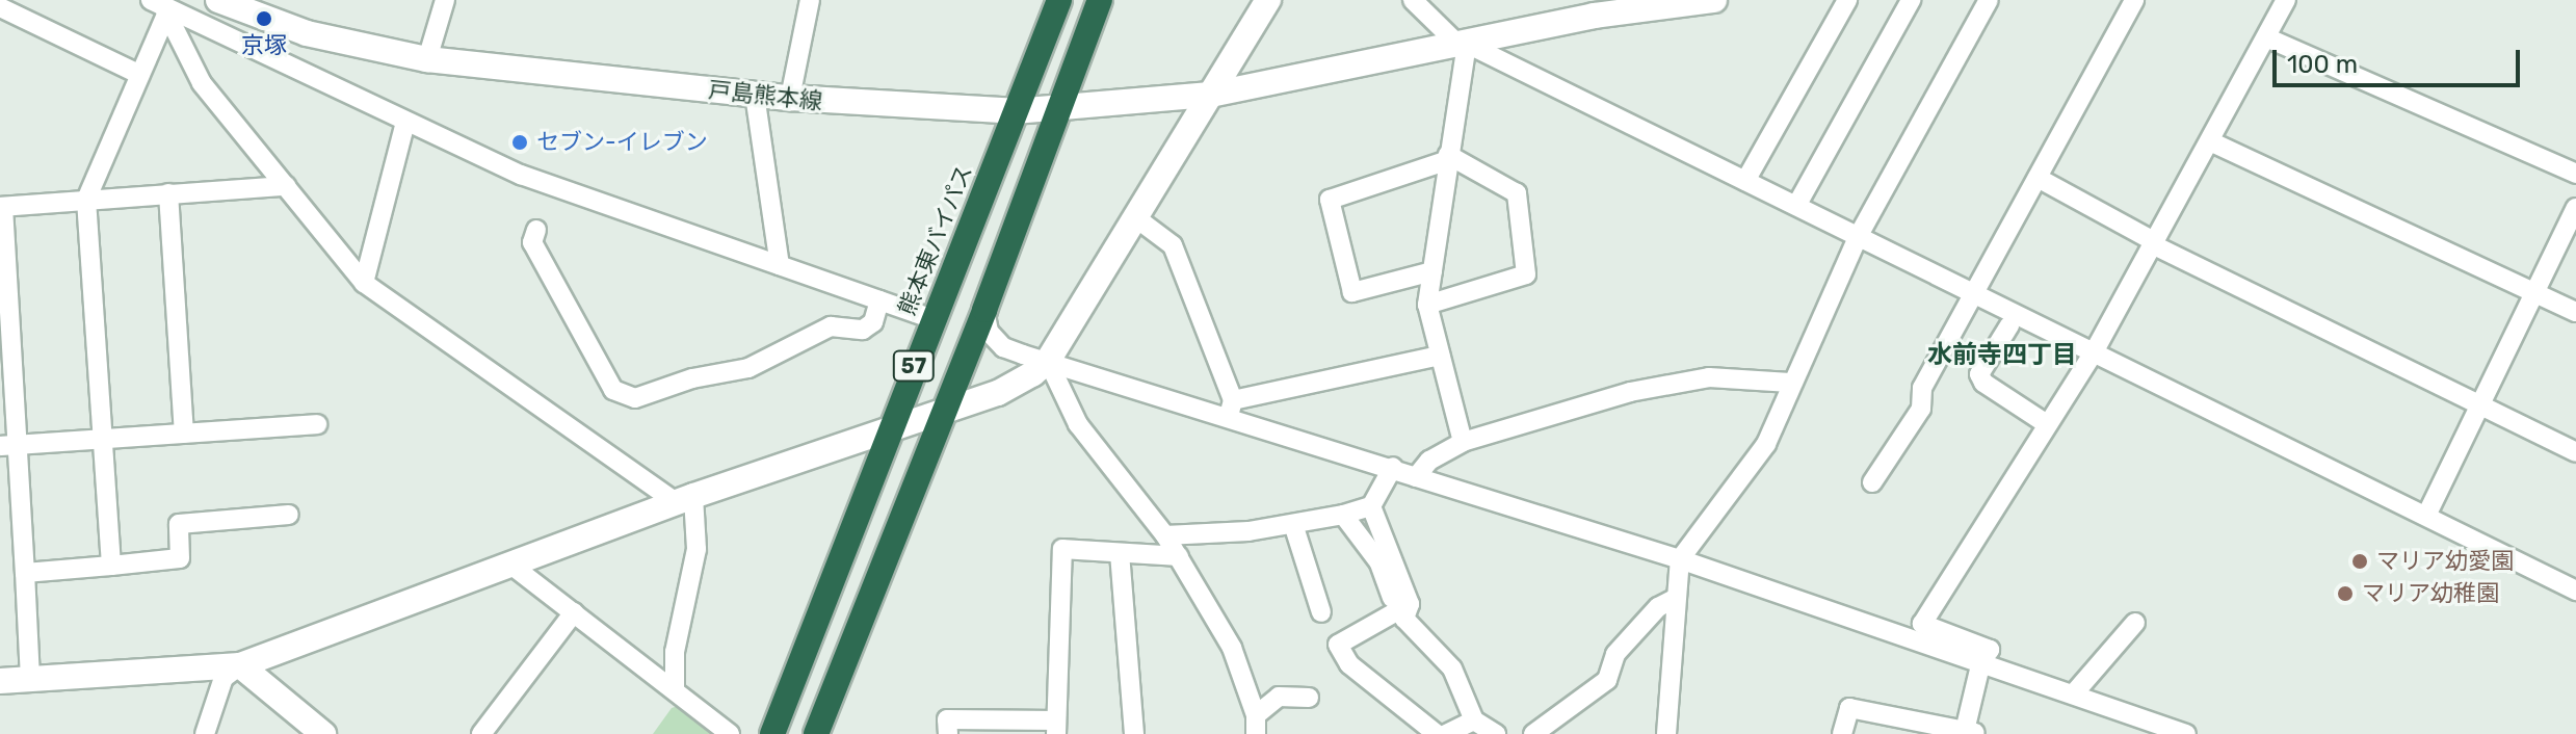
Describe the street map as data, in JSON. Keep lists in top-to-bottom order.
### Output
{
  "streets": {
    "highway": ["熊本東バイパス", "57"],
    "street": ["戸島熊本線"]
  },
  "crossings": [
    ["戸島熊本線", "熊本東バイパス"],
    ["戸島熊本線", "57"]
  ],
  "districts": ["水前寺四丁目"],
  "places": [
    "京塚",
    "セブン-イレブン",
    "マリア幼愛園",
    "マリア幼稚園"
  ],
  "scale_bar": "100 m"
}
